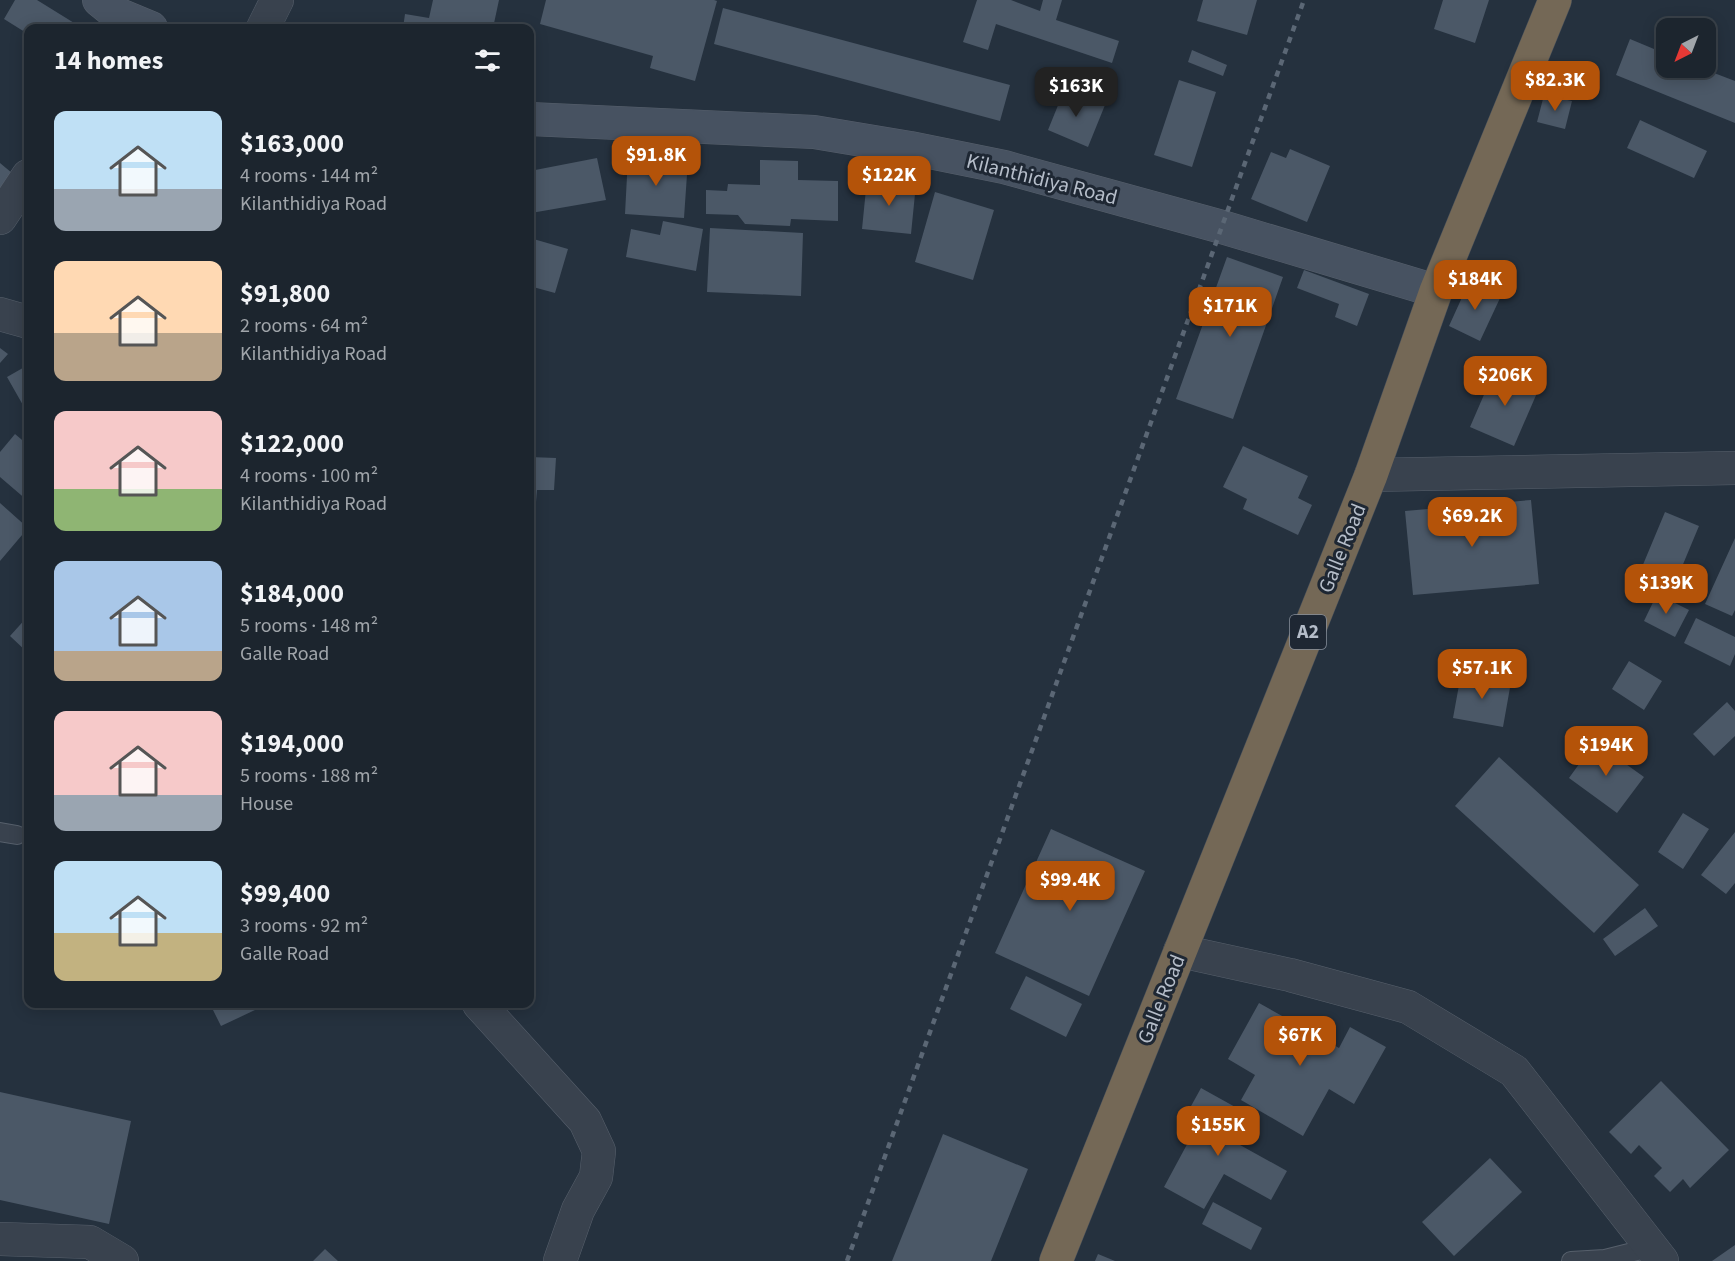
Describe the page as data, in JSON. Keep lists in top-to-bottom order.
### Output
{
  "streets": {
    "highway": ["Galle Road", "A2"],
    "street": ["Kilanthidiya Road"]
  },
  "crossings": [
    ["Kilanthidiya Road", "Galle Road"]
  ],
  "north": "bottom left",
  "page": {
    "heading": "14 homes",
    "price": [
      "$82.3K",
      "$163K",
      "$91.8K",
      "$122K",
      "$184K",
      "$171K",
      "$206K",
      "$69.2K",
      "$139K",
      "$57.1K",
      "$194K",
      "$99.4K",
      "$67K",
      "$155K"
    ],
    "list": [
      {
        "name": "$163,000",
        "note": "4 rooms · 144 m² · Kilanthidiya Road"
      },
      {
        "name": "$91,800",
        "note": "2 rooms · 64 m² · Kilanthidiya Road"
      },
      {
        "name": "$122,000",
        "note": "4 rooms · 100 m² · Kilanthidiya Road"
      },
      {
        "name": "$184,000",
        "note": "5 rooms · 148 m² · Galle Road"
      },
      {
        "name": "$194,000",
        "note": "5 rooms · 188 m² · House"
      },
      {
        "name": "$99,400",
        "note": "3 rooms · 92 m² · Galle Road"
      }
    ]
  }
}
